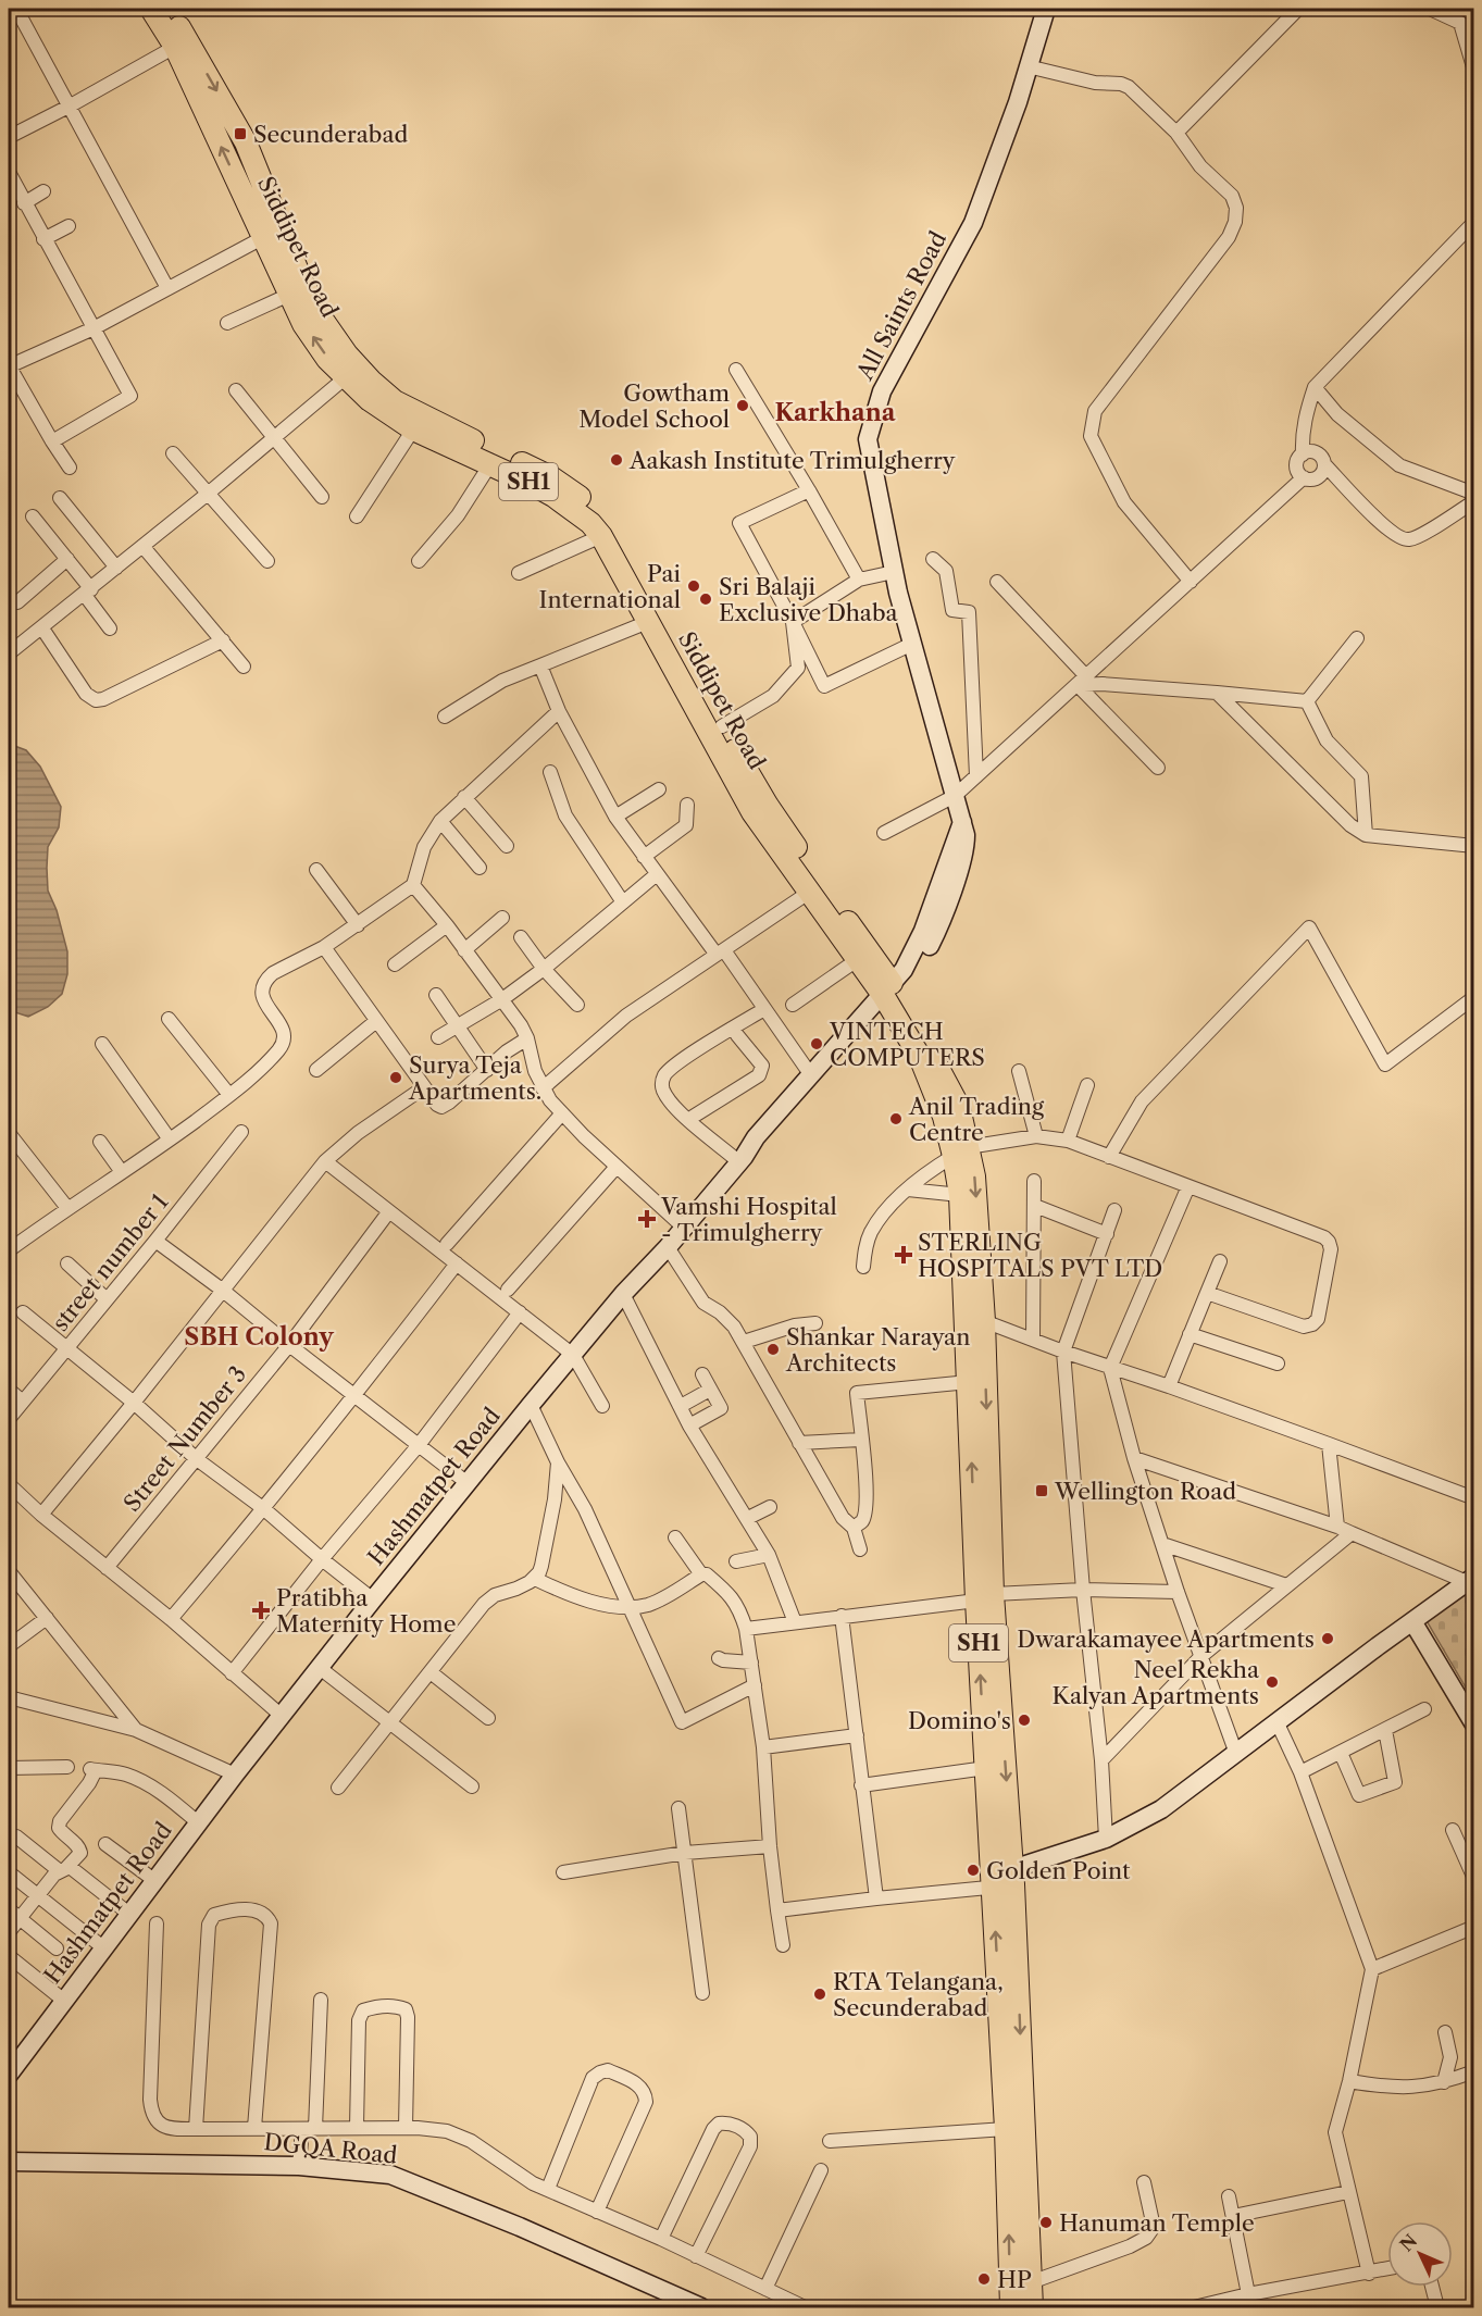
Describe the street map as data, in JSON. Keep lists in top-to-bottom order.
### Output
{
  "streets": {
    "main road": [
      "Siddipet Road",
      "All Saints Road",
      "SH1",
      "Hashmatpet Road",
      "DGQA Road"
    ],
    "street": ["street number 1", "Street Number 3"]
  },
  "crossings": [
    ["Siddipet Road", "All Saints Road"],
    ["Siddipet Road", "SH1"],
    ["Siddipet Road", "Hashmatpet Road"],
    ["All Saints Road", "SH1"],
    ["All Saints Road", "Hashmatpet Road"],
    ["SH1", "Hashmatpet Road"]
  ],
  "districts": ["Karkhana", "SBH Colony"],
  "places": {
    "transit": ["Secunderabad", "Wellington Road"],
    "other": [
      "Gowtham Model School",
      "Aakash Institute Trimulgherry",
      "Pai International",
      "Sri Balaji Exclusive Dhaba",
      "VINTECH COMPUTERS",
      "Surya Teja Apartments.",
      "Anil Trading Centre",
      "Shankar Narayan Architects",
      "Dwarakamayee Apartments",
      "Neel Rekha Kalyan Apartments",
      "Domino's",
      "Golden Point",
      "RTA Telangana, Secunderabad",
      "Hanuman Temple",
      "HP"
    ],
    "health": ["Vamshi Hospital - Trimulgherry", "STERLING HOSPITALS PVT LTD", "Pratibha Maternity Home"]
  },
  "north": "top left"
}
